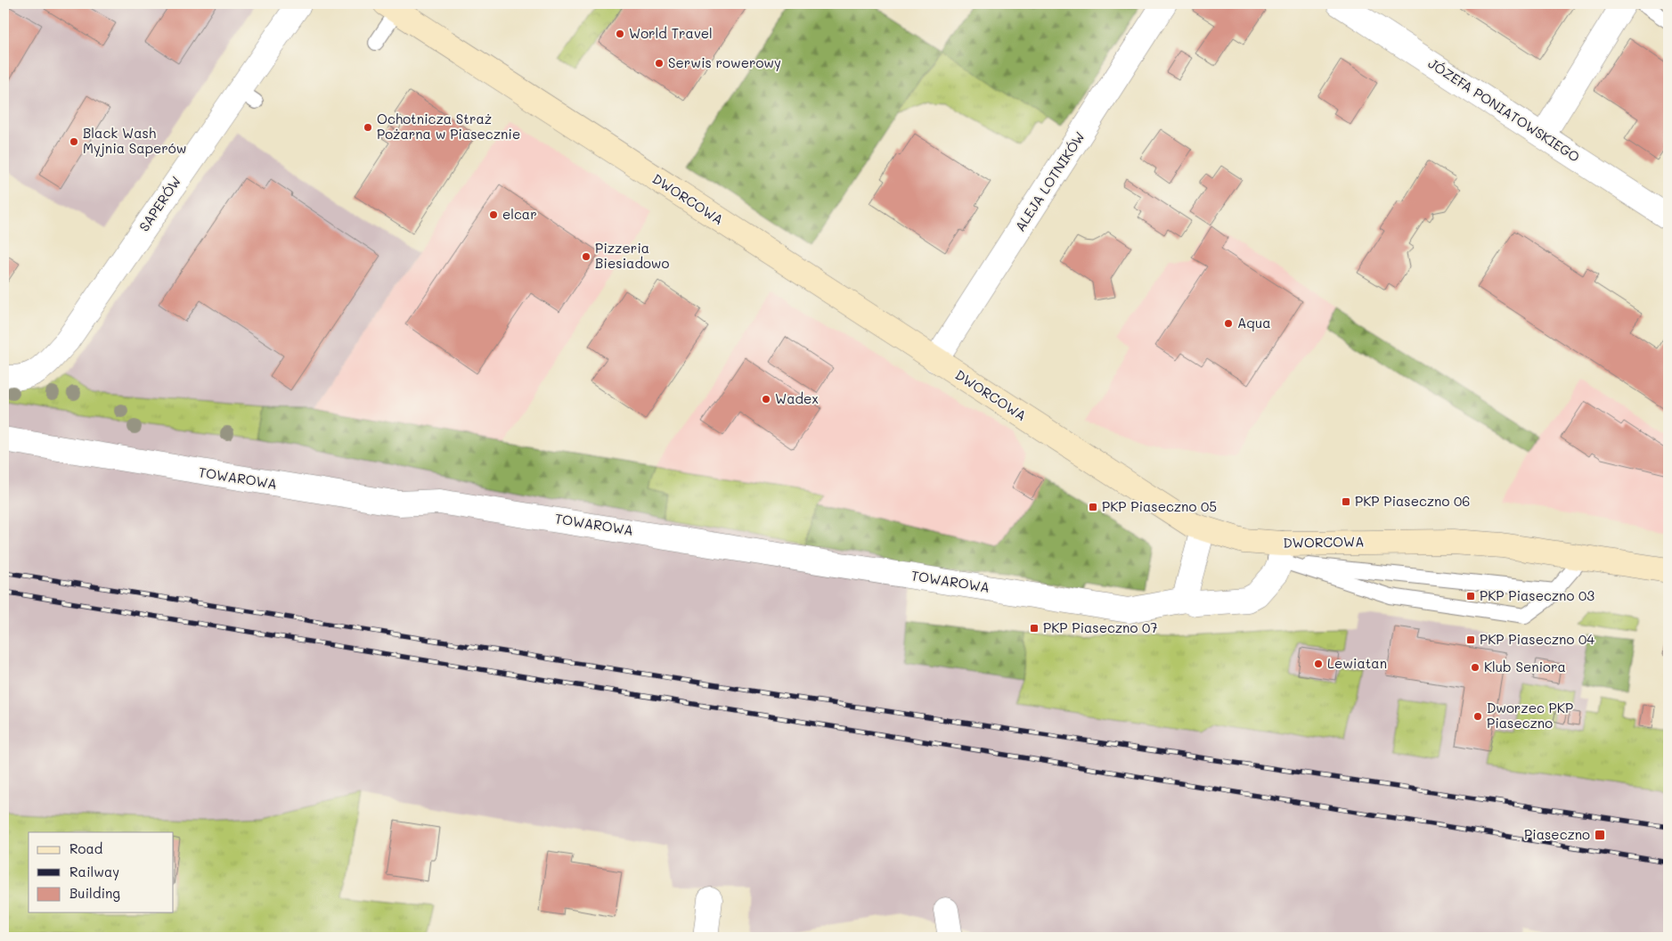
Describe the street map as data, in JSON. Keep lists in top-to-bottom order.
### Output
{
  "streets": {
    "street": [
      "JÓZEFA PONIATOWSKIEGO",
      "ALEJA LOTNIKÓW",
      "DWORCOWA",
      "SAPERÓW",
      "TOWAROWA"
    ]
  },
  "crossings": [
    ["ALEJA LOTNIKÓW", "DWORCOWA"],
    ["DWORCOWA", "TOWAROWA"]
  ],
  "places": {
    "other": [
      "World Travel",
      "Serwis rowerowy",
      "Ochotnicza Straż Pożarna w Piasecznie",
      "Black Wash Myjnia Saperów",
      "elcar",
      "Pizzeria Biesiadowo",
      "Aqua",
      "Wadex",
      "Lewiatan",
      "Klub Seniora",
      "Dworzec PKP Piaseczno"
    ],
    "transit": [
      "PKP Piaseczno 06",
      "PKP Piaseczno 05",
      "PKP Piaseczno 03",
      "PKP Piaseczno 07",
      "PKP Piaseczno 04",
      "Piaseczno"
    ]
  },
  "legend": ["Road", "Railway", "Building"]
}
